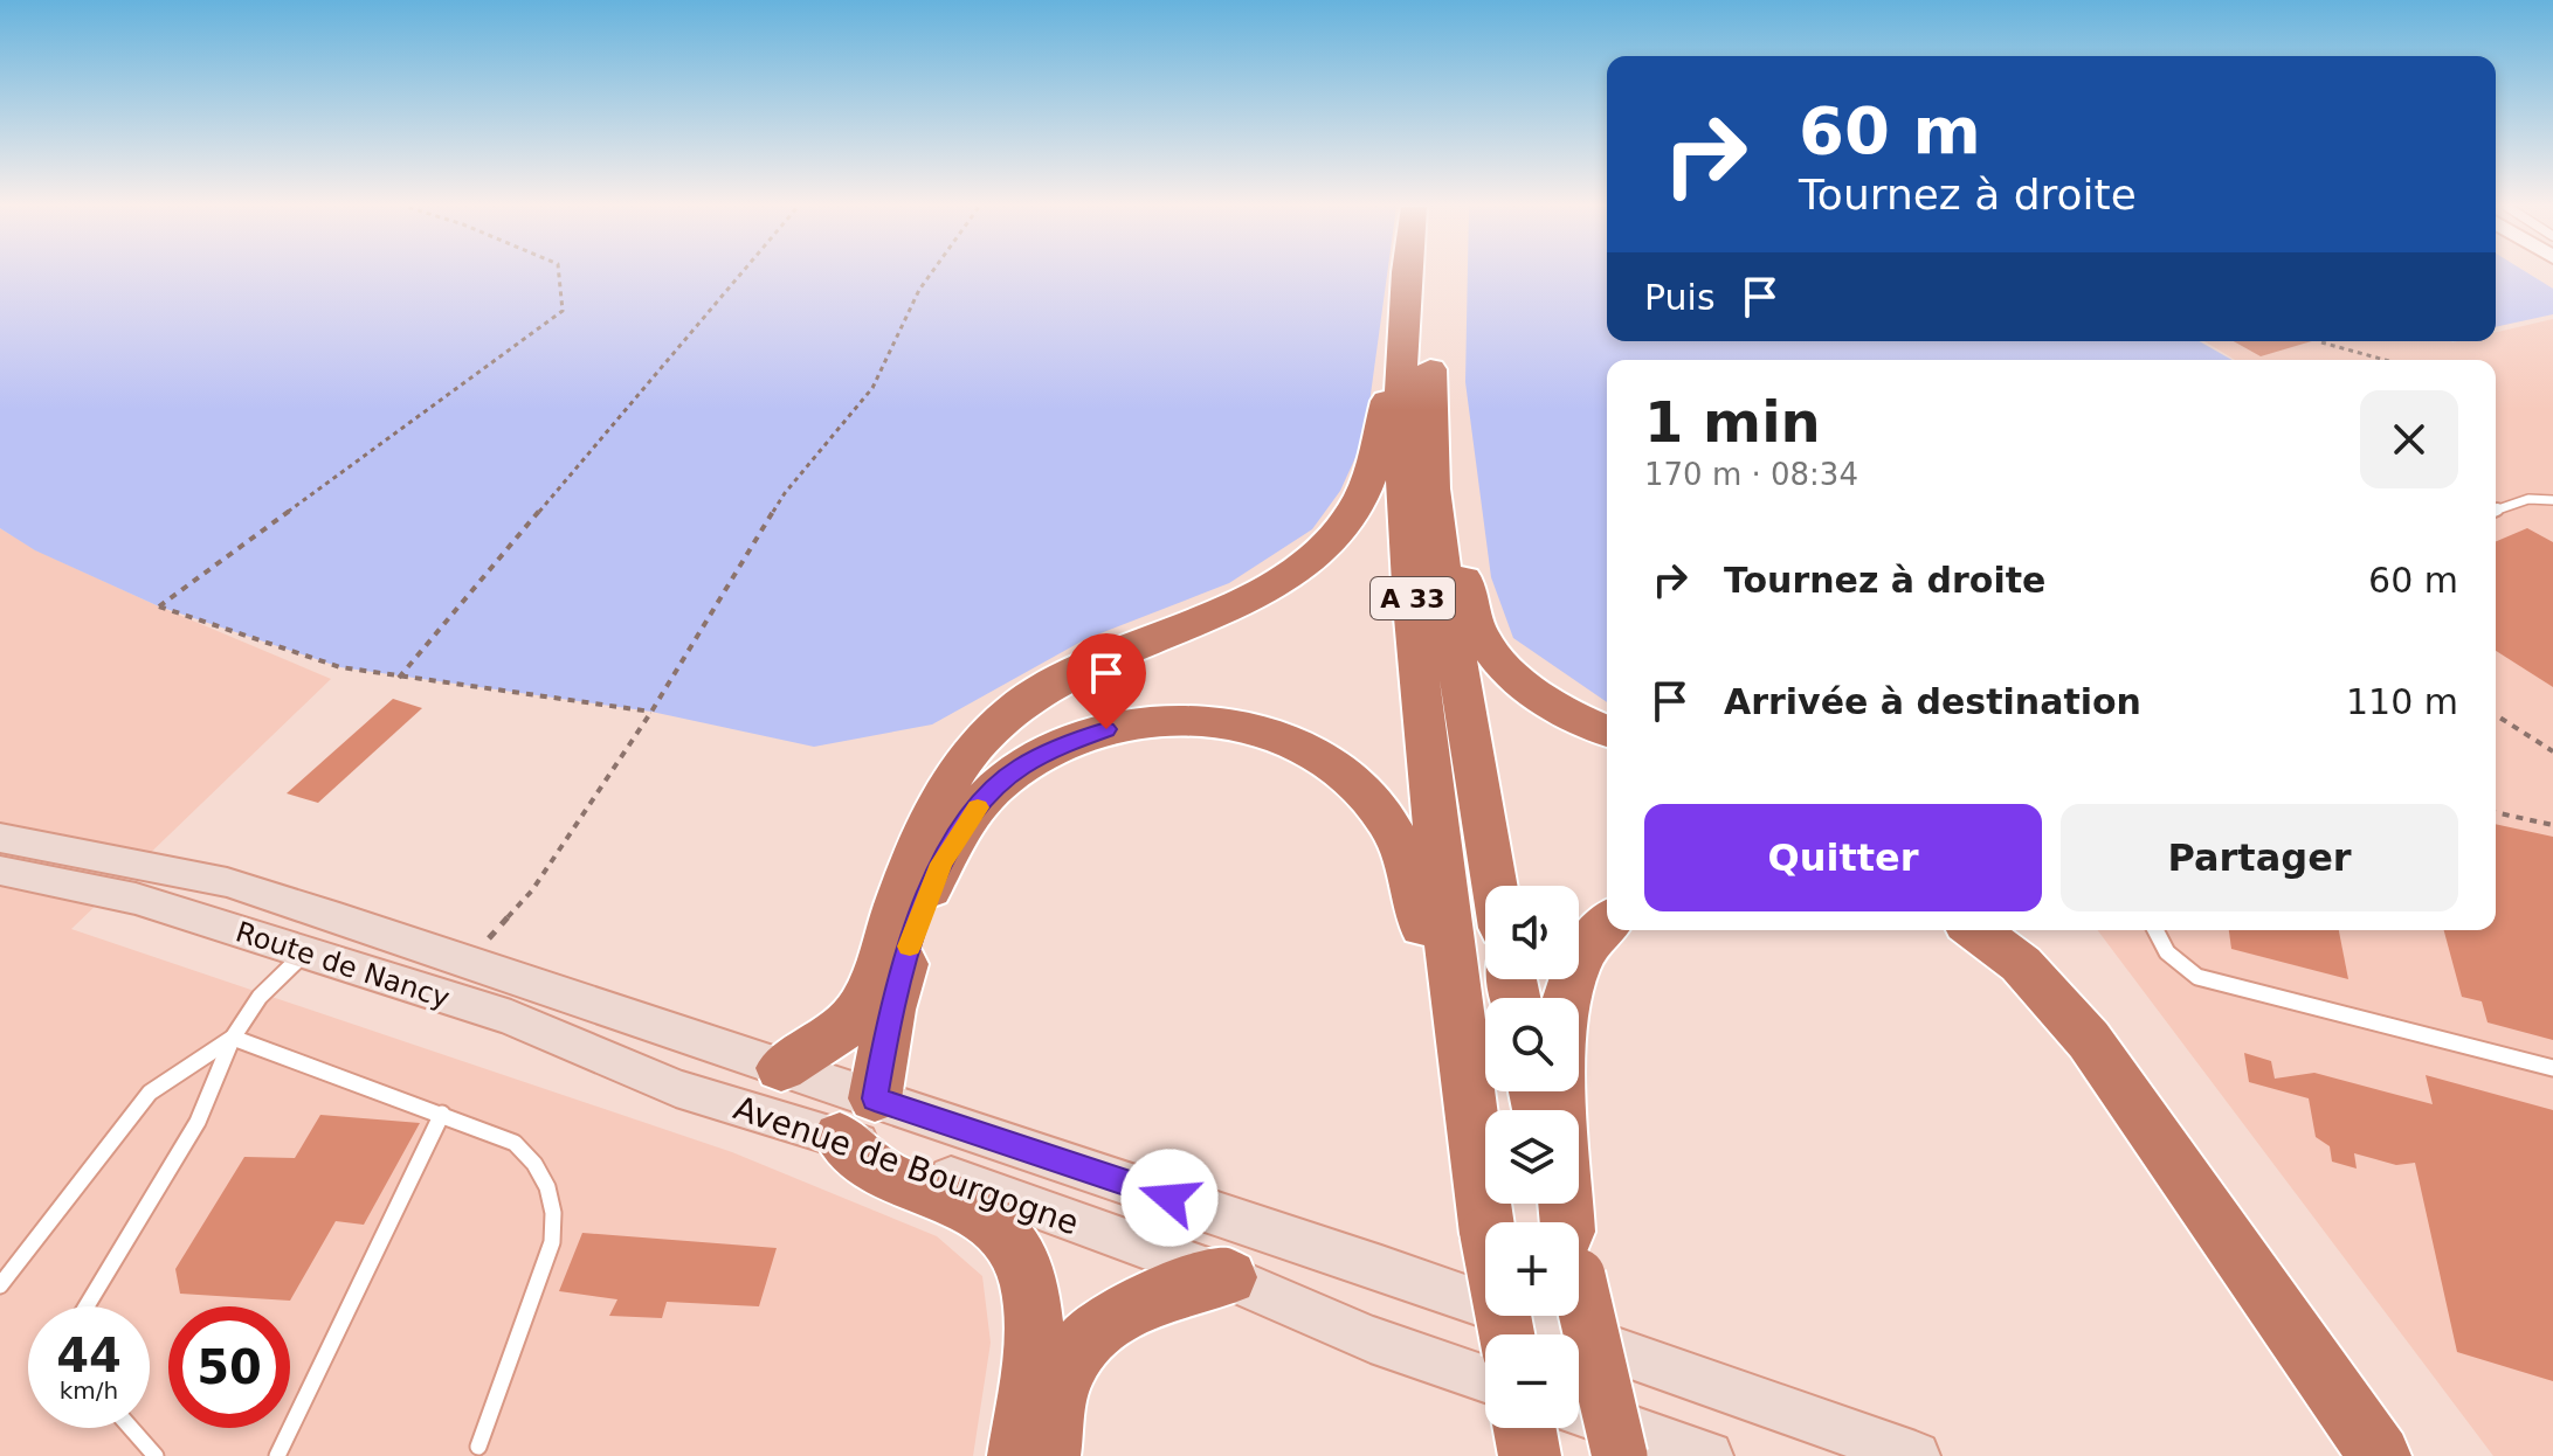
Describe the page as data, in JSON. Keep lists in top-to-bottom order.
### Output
{
  "streets": {
    "highway": ["A 33"],
    "main road": ["Route de Nancy", "Avenue de Bourgogne"]
  },
  "crossings": [
    ["Route de Nancy", "Avenue de Bourgogne"]
  ],
  "page": {
    "turn": ["60 m", "Tournez à droite"],
    "then": "Puis",
    "heading": ["1 min", "170 m · 08:34"],
    "list": [
      {
        "name": "Tournez à droite",
        "value": "60 m"
      },
      {
        "name": "Arrivée à destination",
        "value": "110 m"
      }
    ],
    "buttons": ["Quitter", "Partager"],
    "map_buttons": ["+", "−"],
    "speed": "44 km/h",
    "limit": "50"
  }
}
